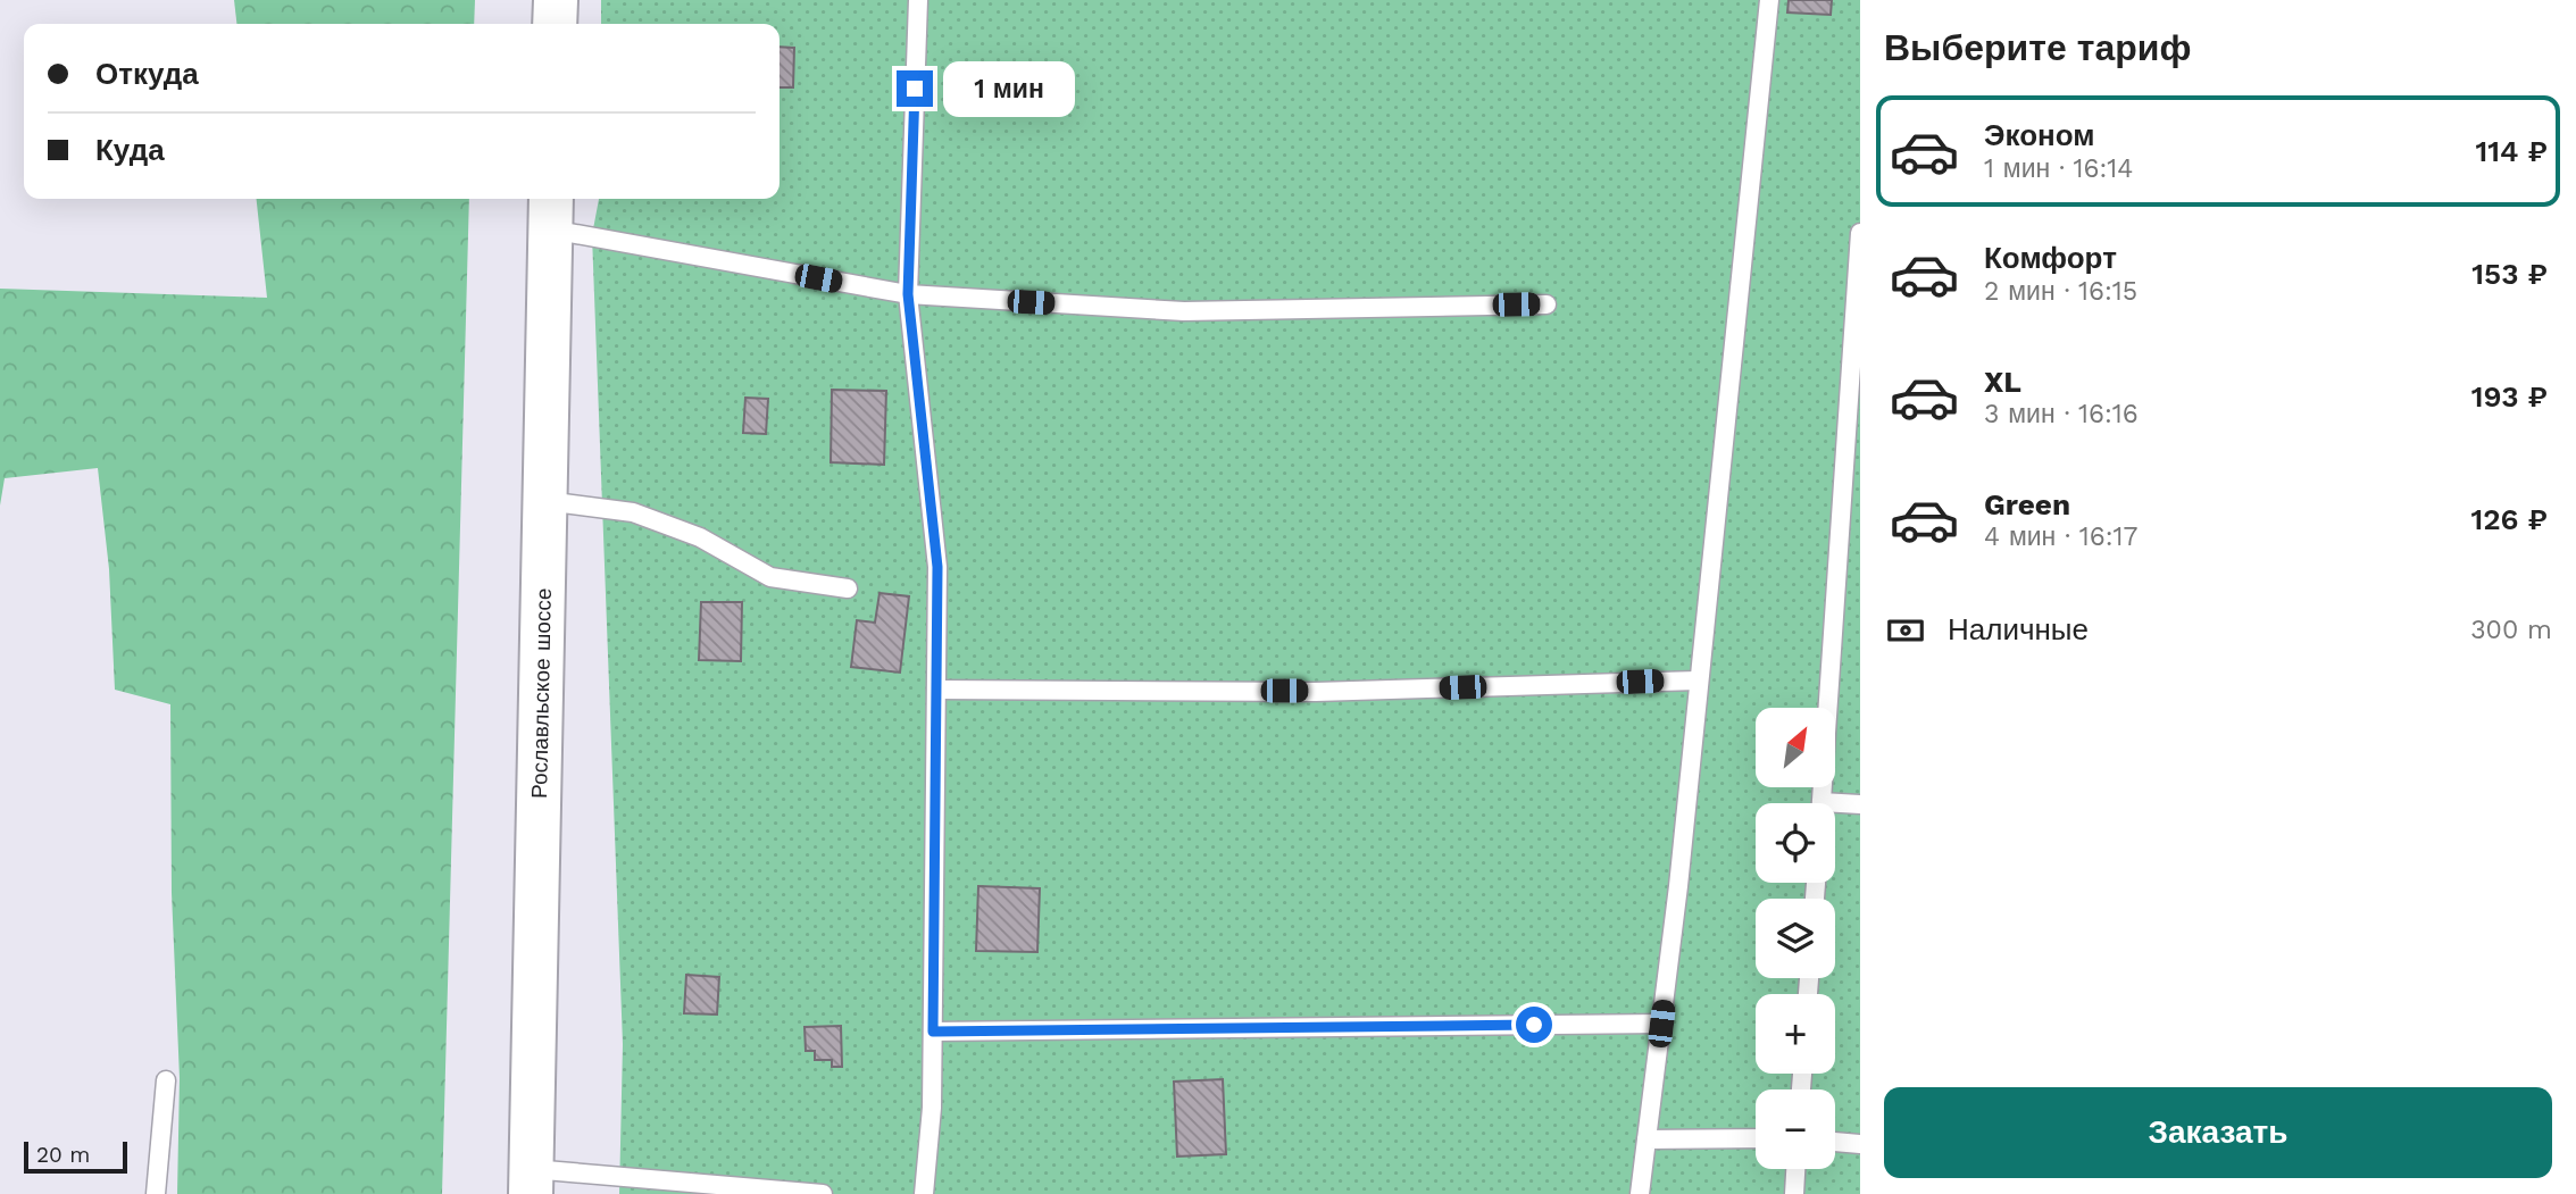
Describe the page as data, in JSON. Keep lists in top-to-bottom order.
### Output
{
  "streets": {
    "main road": ["Рославльское шоссе"]
  },
  "scale_bar": "20 m",
  "north": "top right",
  "page": {
    "heading": "Выберите тариф",
    "banner": ["Откуда", "Куда"],
    "bubble": "1 мин",
    "list": [
      {
        "name": "Эконом",
        "note": "1 мин · 16:14",
        "value": "114 ₽"
      },
      {
        "name": "Комфорт",
        "note": "2 мин · 16:15",
        "value": "153 ₽"
      },
      {
        "name": "XL",
        "note": "3 мин · 16:16",
        "value": "193 ₽"
      },
      {
        "name": "Green",
        "note": "4 мин · 16:17",
        "value": "126 ₽"
      }
    ],
    "pay": ["Наличные", "300 m"],
    "map_buttons": ["+", "−"],
    "buttons": "Заказать",
    "scale": "20 m"
  }
}
